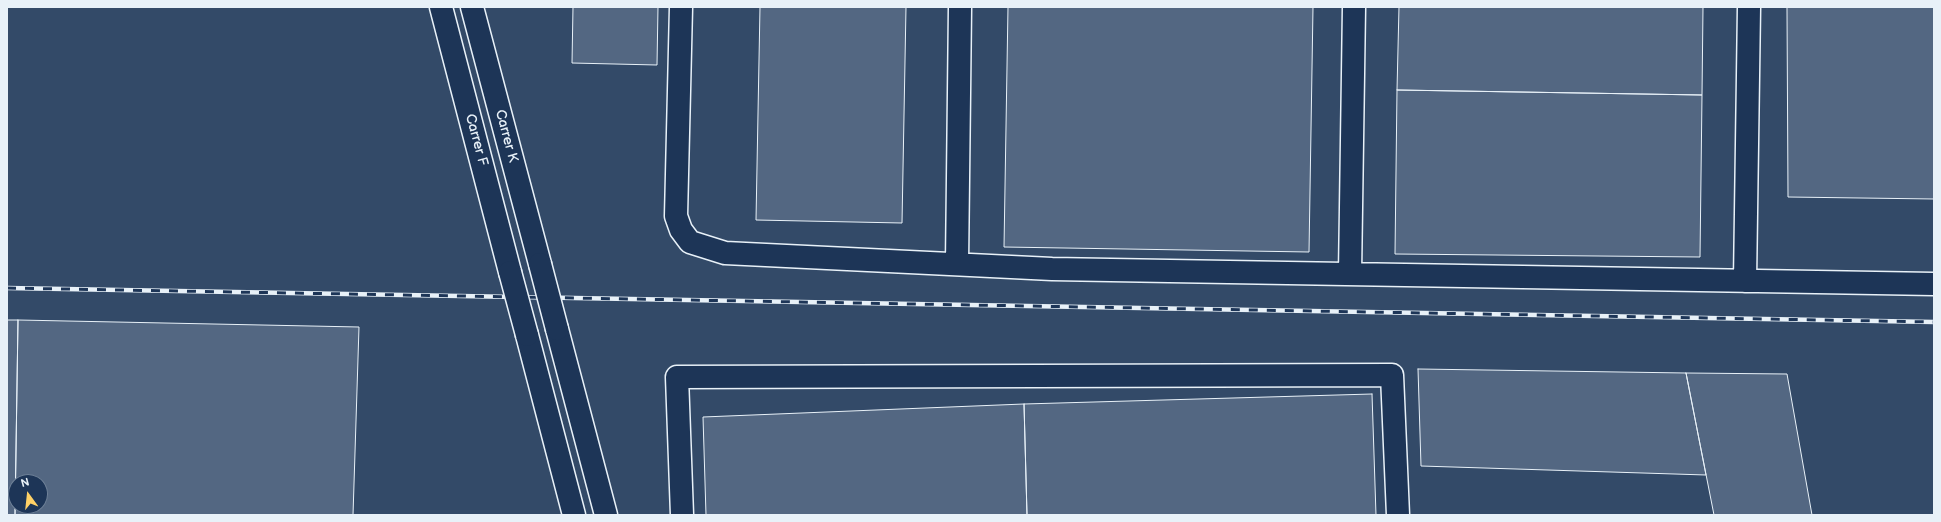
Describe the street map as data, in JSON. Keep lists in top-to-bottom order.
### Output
{
  "streets": {
    "street": ["Carrer K", "Carrer F"]
  },
  "north": "top"
}
